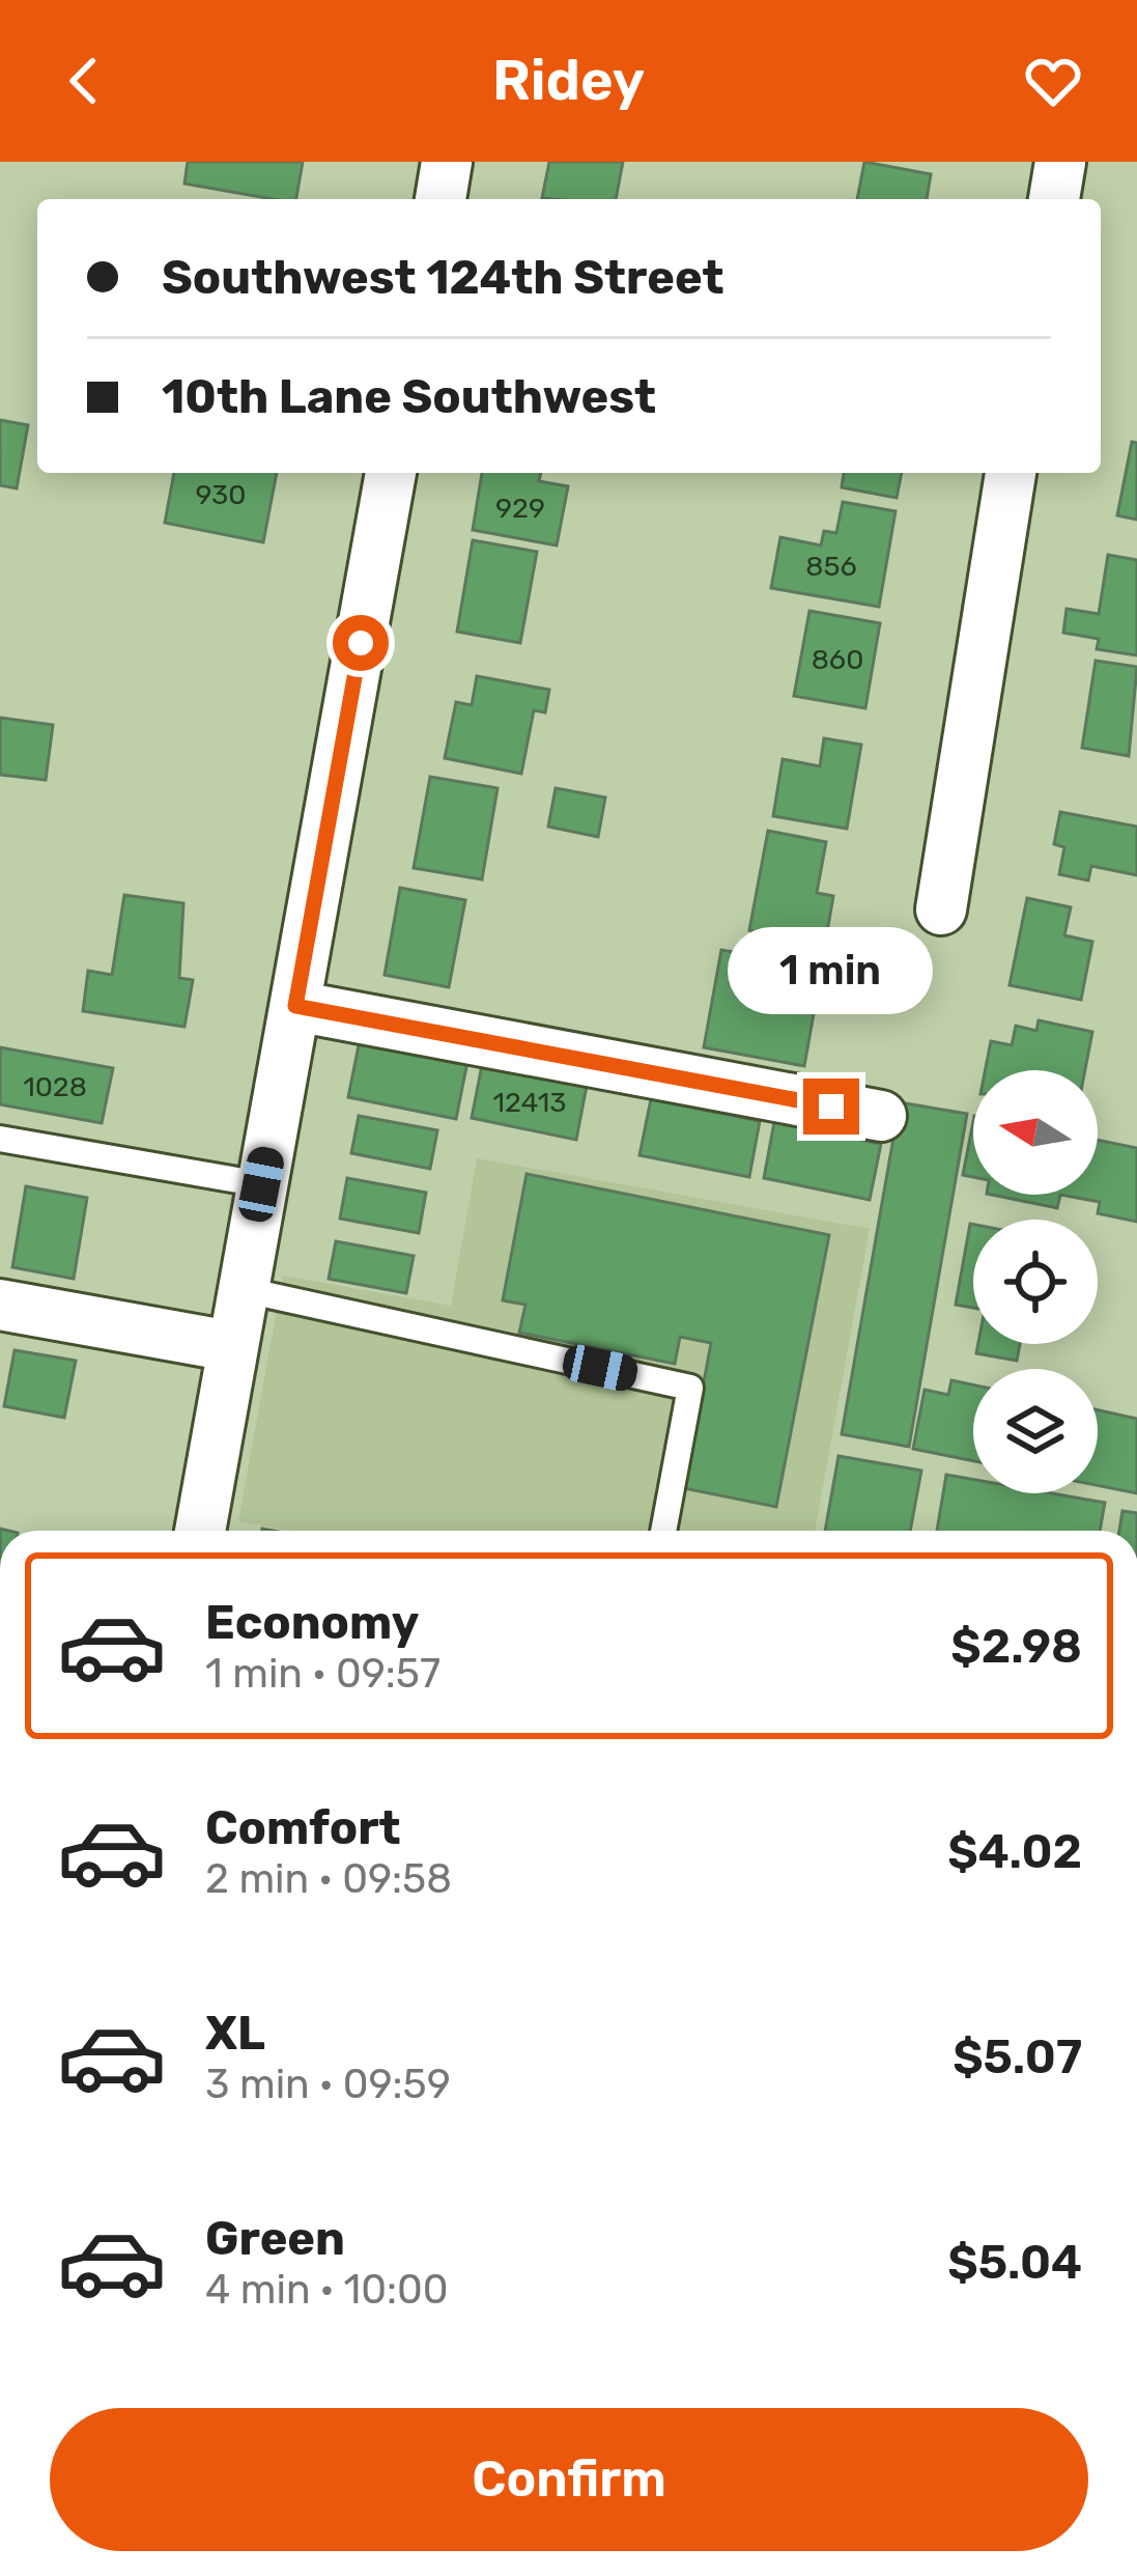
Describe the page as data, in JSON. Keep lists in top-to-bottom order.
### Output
{
  "house_numbers": [
    "930",
    "929",
    "856",
    "860",
    "1028",
    "12413"
  ],
  "north": "left",
  "page": {
    "header": "Ridey",
    "banner": ["Southwest 124th Street", "10th Lane Southwest"],
    "bubble": "1 min",
    "list": [
      {
        "name": "Economy",
        "note": "1 min · 09:57",
        "value": "$2.98"
      },
      {
        "name": "Comfort",
        "note": "2 min · 09:58",
        "value": "$4.02"
      },
      {
        "name": "XL",
        "note": "3 min · 09:59",
        "value": "$5.07"
      },
      {
        "name": "Green",
        "note": "4 min · 10:00",
        "value": "$5.04"
      }
    ],
    "buttons": "Confirm"
  }
}
